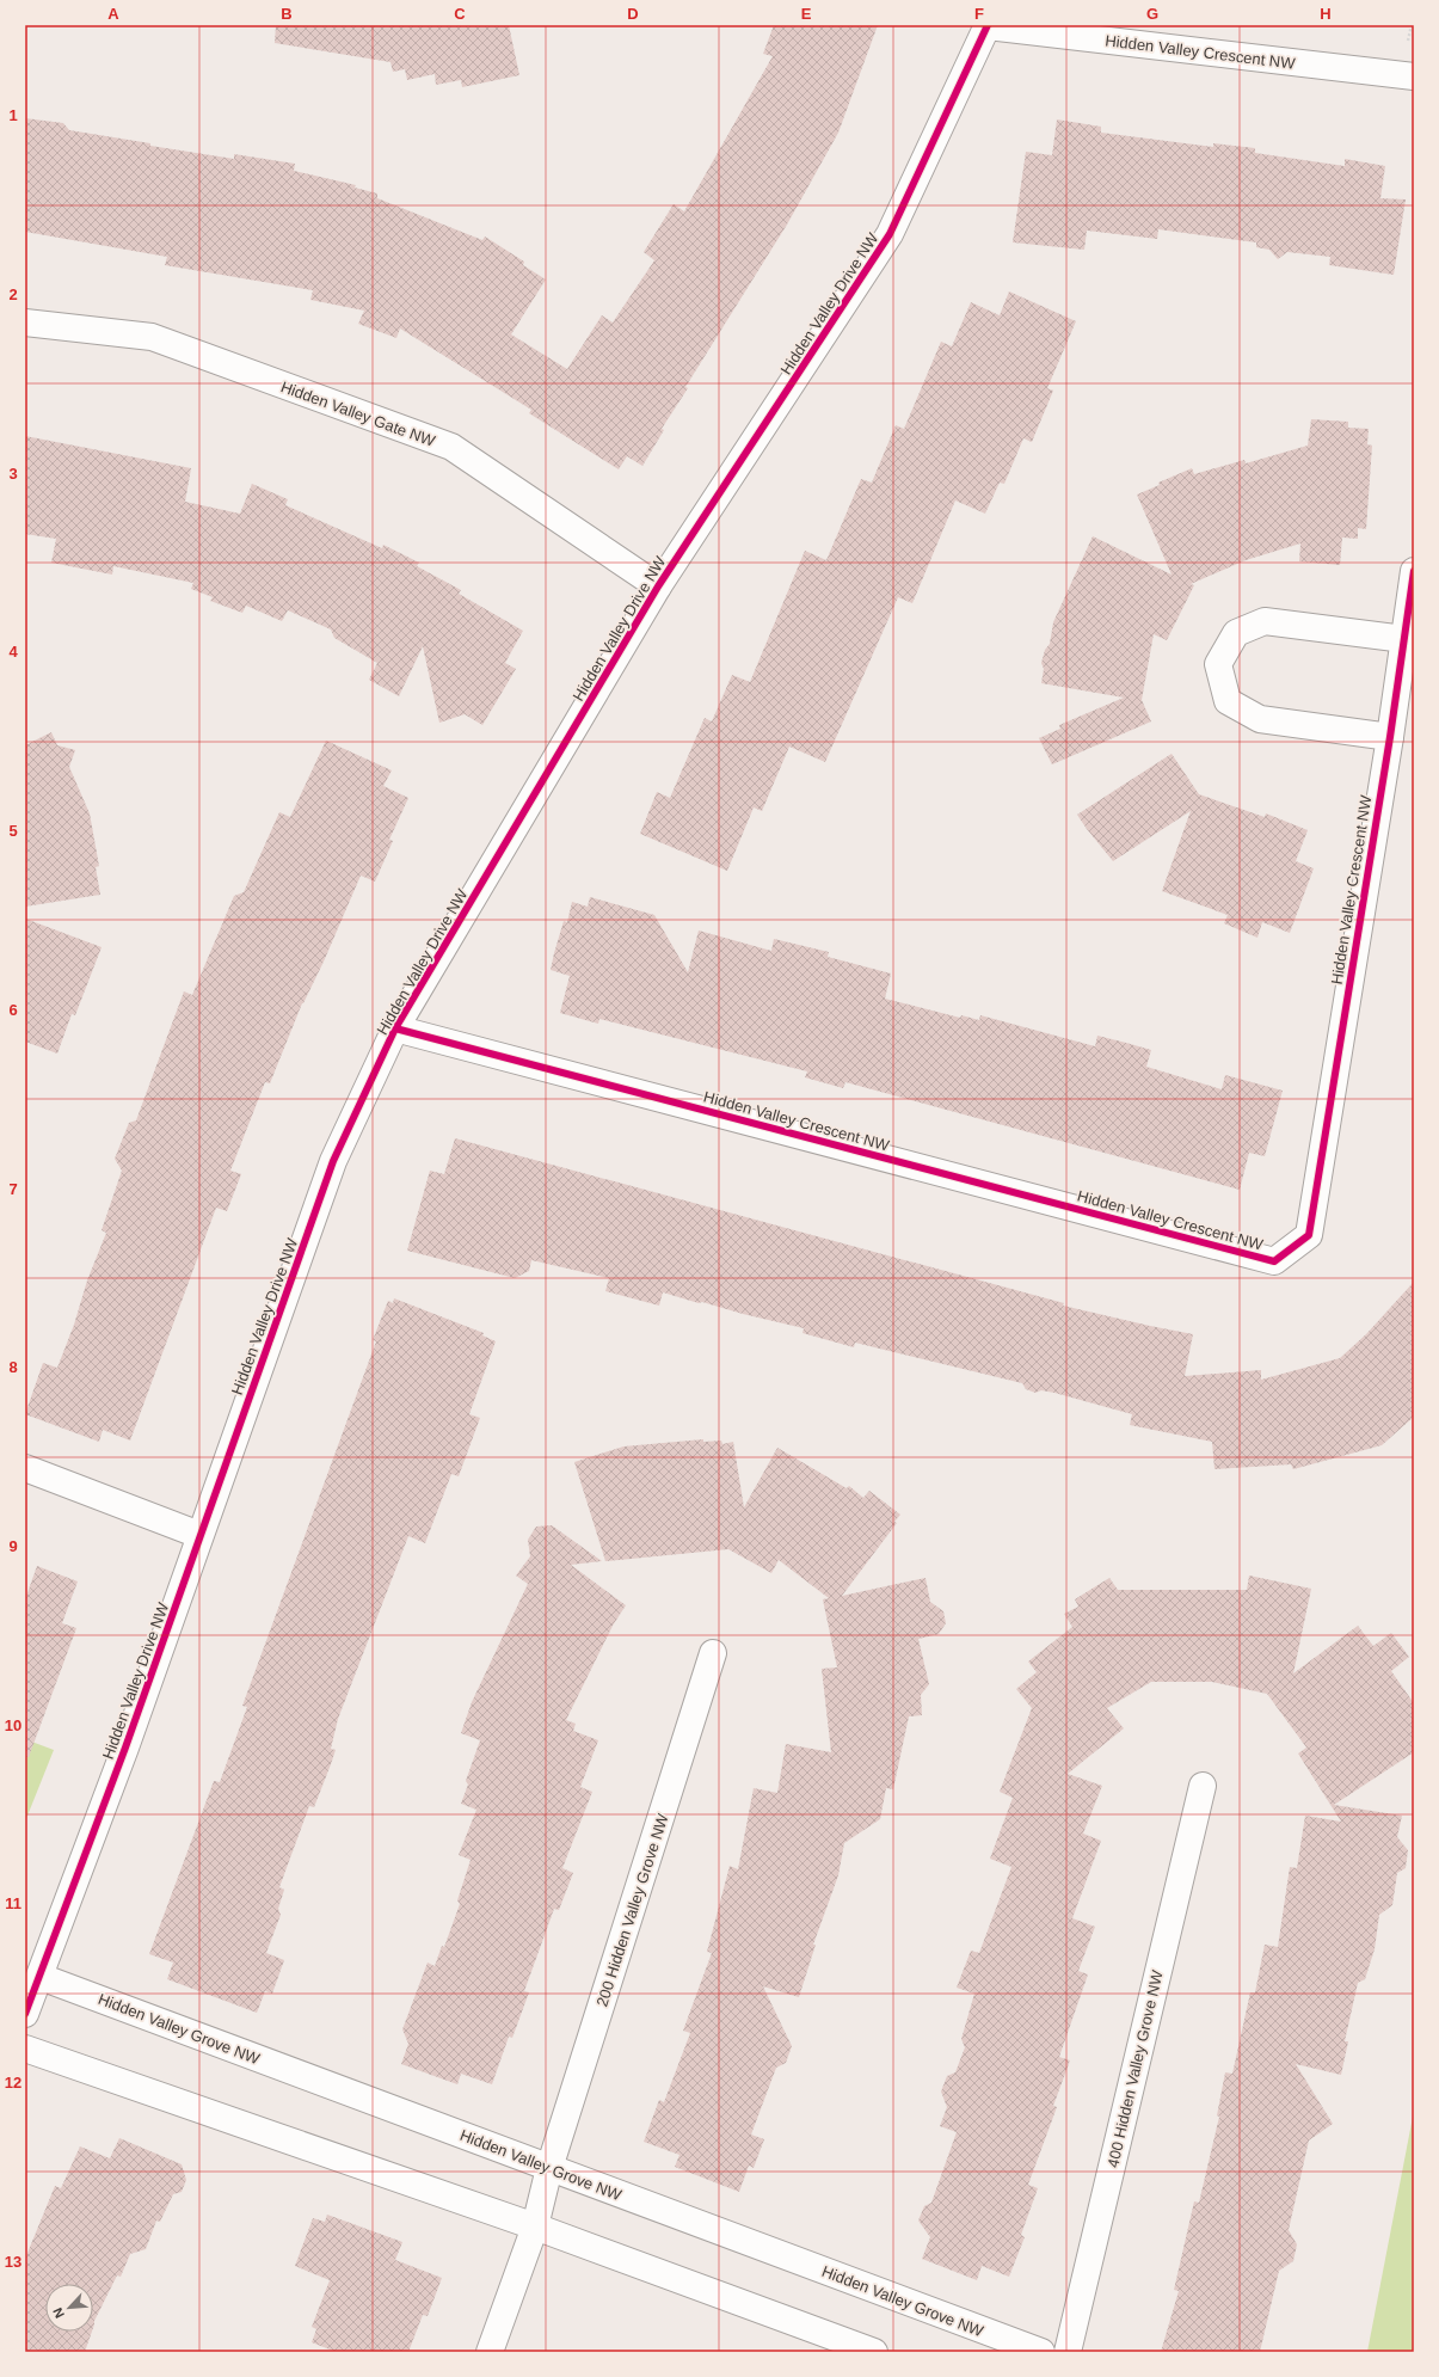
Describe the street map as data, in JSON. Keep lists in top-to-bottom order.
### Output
{
  "streets": {
    "street": [
      "Hidden Valley Crescent NW",
      "Hidden Valley Drive NW",
      "Hidden Valley Gate NW",
      "200 Hidden Valley Grove NW",
      "Hidden Valley Grove NW",
      "400 Hidden Valley Grove NW"
    ]
  },
  "crossings": [
    ["Hidden Valley Crescent NW", "Hidden Valley Drive NW"],
    ["Hidden Valley Drive NW", "Hidden Valley Gate NW"],
    ["Hidden Valley Drive NW", "Hidden Valley Grove NW"],
    ["200 Hidden Valley Grove NW", "Hidden Valley Grove NW"]
  ],
  "north": "bottom left",
  "grid": {
    "columns": [
      "A",
      "B",
      "C",
      "D",
      "E",
      "F",
      "G",
      "H"
    ],
    "rows": [
      "1",
      "2",
      "3",
      "4",
      "5",
      "6",
      "7",
      "8",
      "9",
      "10",
      "11",
      "12",
      "13"
    ]
  }
}
